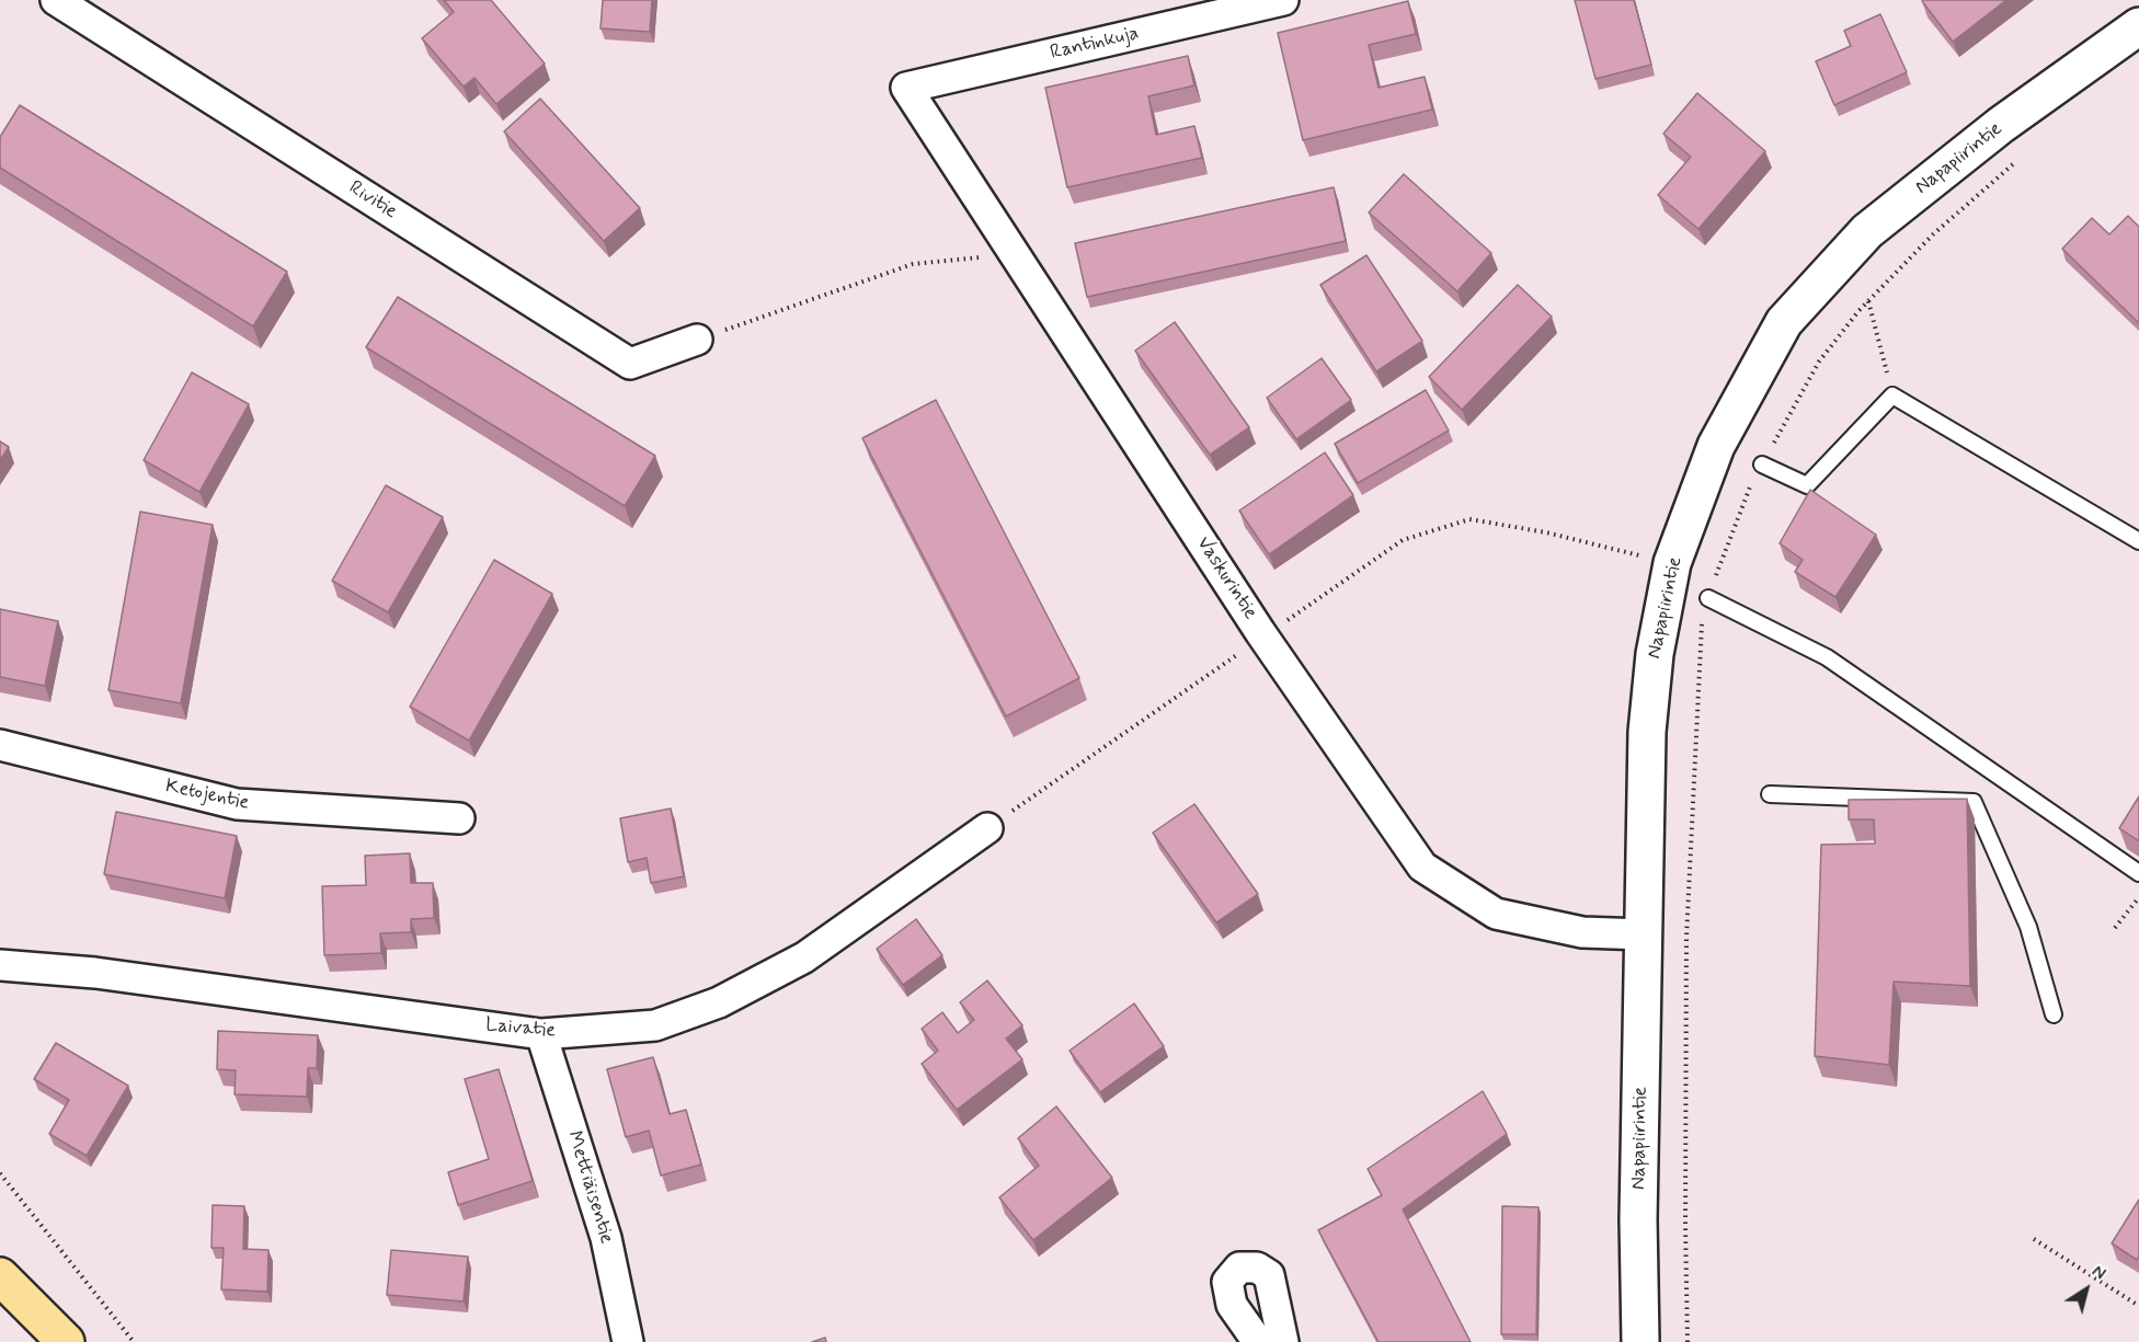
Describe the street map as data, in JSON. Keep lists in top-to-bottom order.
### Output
{
  "streets": {
    "main road": ["Napapiirintie"],
    "street": [
      "Rantinkuja",
      "Rivitie",
      "Vaskurintie",
      "Ketojentie",
      "Laivatie",
      "Mettiäisentie"
    ]
  },
  "crossings": [
    ["Rantinkuja", "Vaskurintie"],
    ["Napapiirintie", "Vaskurintie"],
    ["Laivatie", "Mettiäisentie"]
  ],
  "north": "top right"
}
